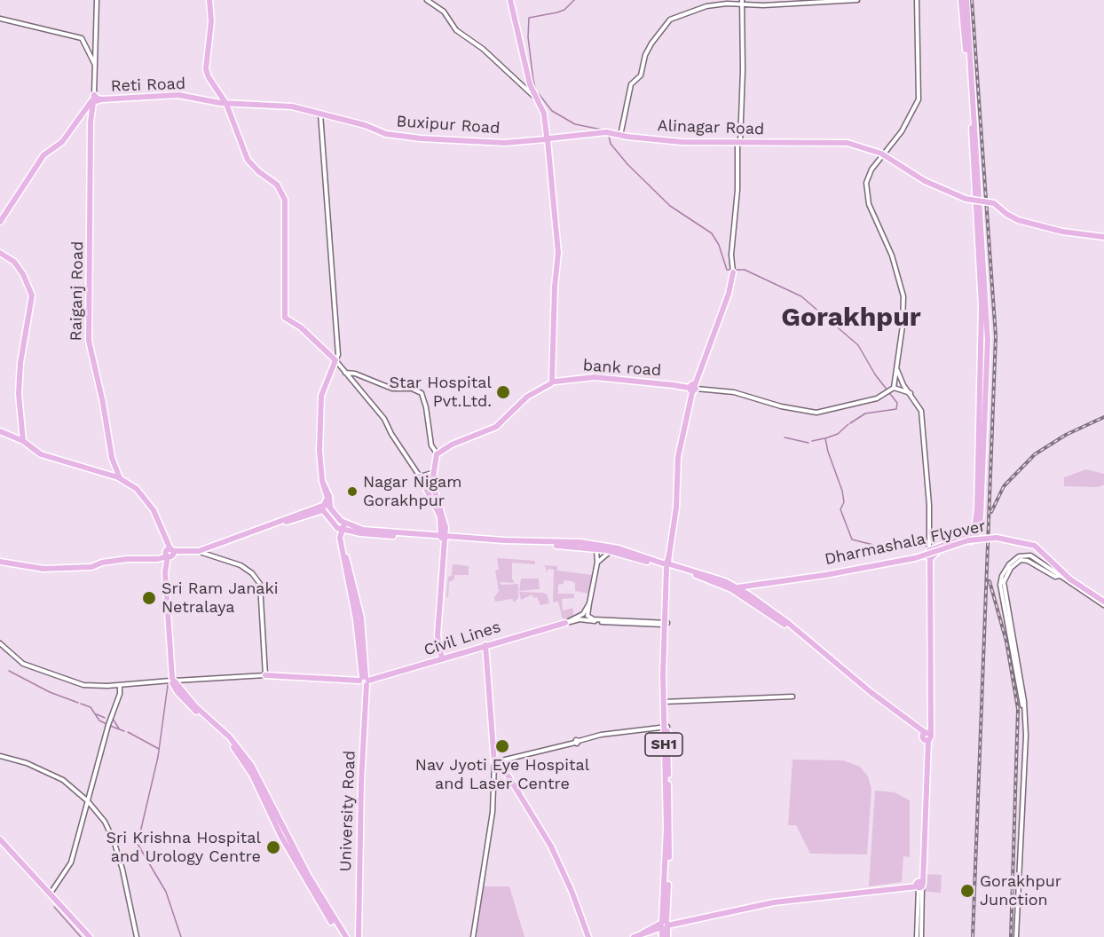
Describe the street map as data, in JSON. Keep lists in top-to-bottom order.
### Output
{
  "streets": {
    "main road": [
      "Reti Road",
      "Buxipur Road",
      "Alinagar Road",
      "Raiganj Road",
      "bank road",
      "Dharmashala Flyover",
      "Civil Lines",
      "SH1",
      "University Road"
    ]
  },
  "crossings": [
    ["Reti Road", "Buxipur Road"],
    ["Reti Road", "Raiganj Road"],
    ["Buxipur Road", "Alinagar Road"],
    ["Civil Lines", "University Road"]
  ],
  "districts": ["Gorakhpur"],
  "places": [
    "Star Hospital Pvt.Ltd.",
    "Nagar Nigam Gorakhpur",
    "Sri Ram Janaki Netralaya",
    "Nav Jyoti Eye Hospital and Laser Centre",
    "Sri Krishna Hospital and Urology Centre",
    "Gorakhpur Junction"
  ]
}
